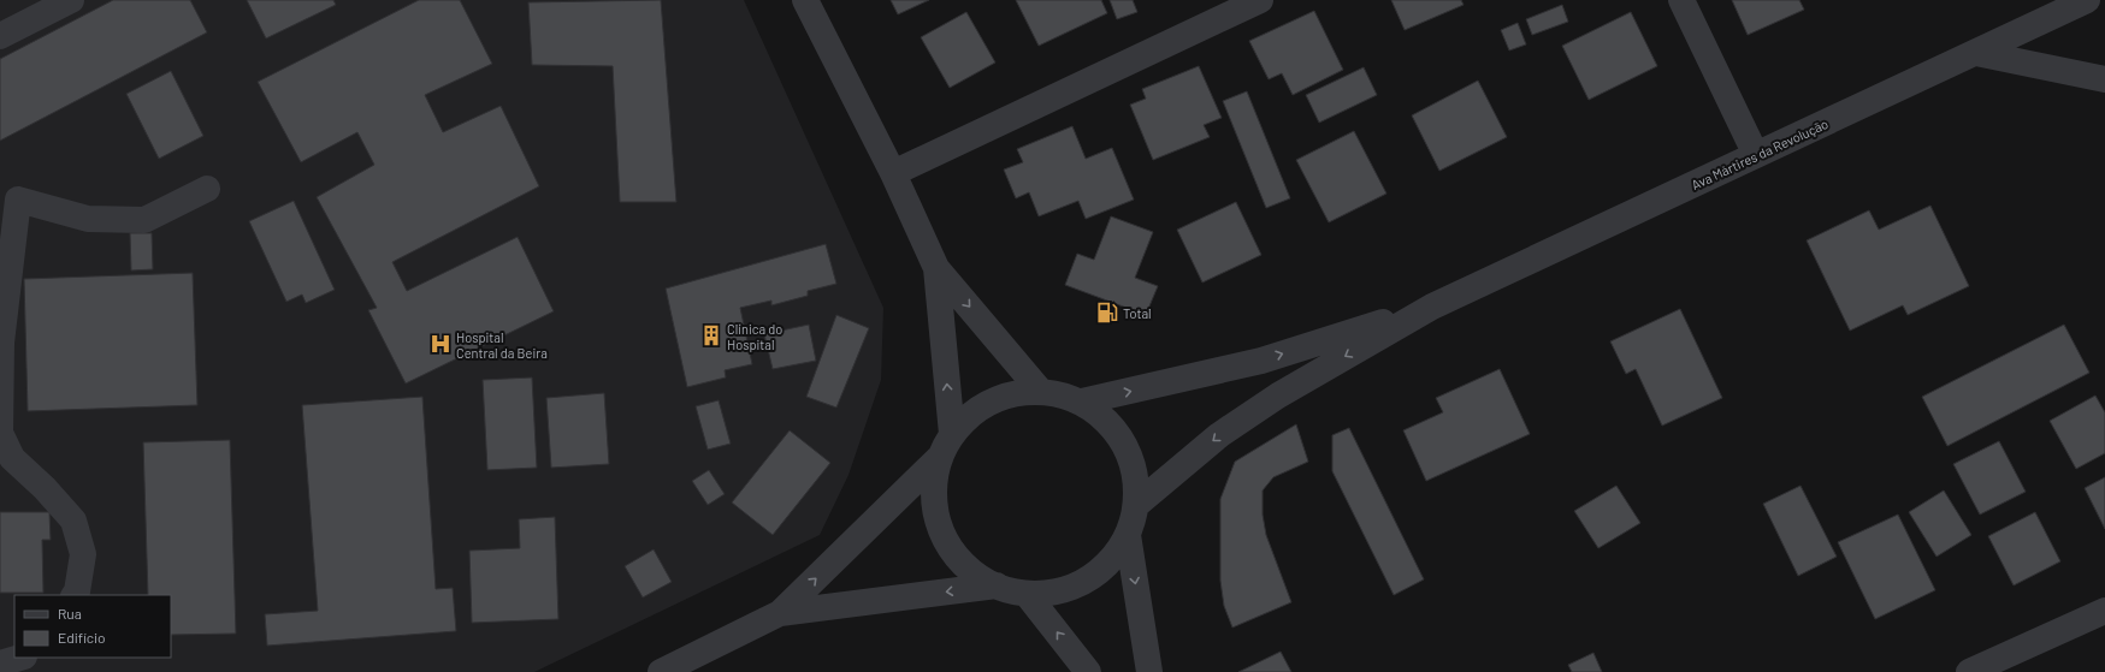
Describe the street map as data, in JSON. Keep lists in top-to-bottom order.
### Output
{
  "streets": {
    "street": ["Ava Mártires da Revolução"]
  },
  "places": {
    "fuel station": ["Total"],
    "building": ["Clinica do Hospital"],
    "hospital": ["Hospital Central da Beira"]
  },
  "legend": ["Rua", "Edifício"]
}
